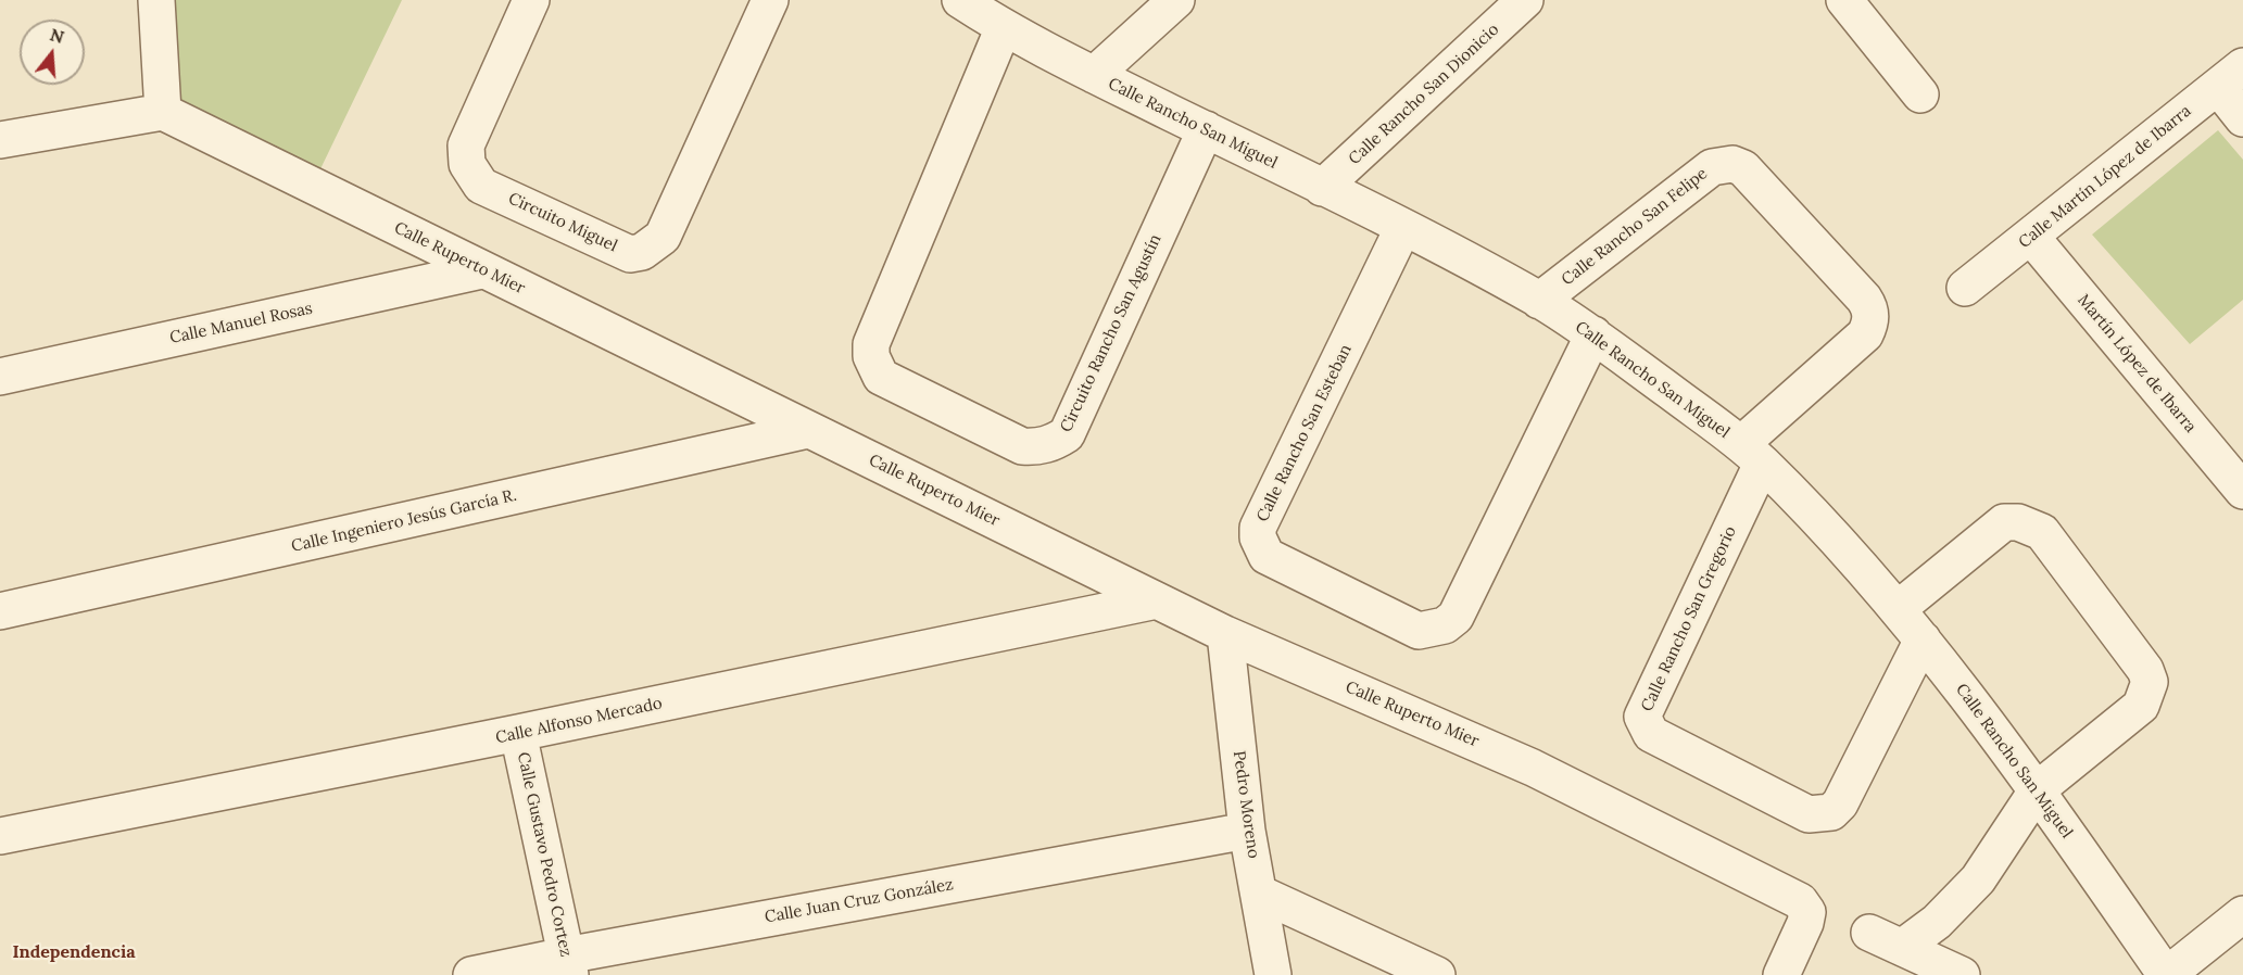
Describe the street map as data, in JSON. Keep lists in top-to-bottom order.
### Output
{
  "streets": {
    "street": [
      "Calle Rancho San Dionicio",
      "Calle Rancho San Miguel",
      "Calle Martín López de Ibarra",
      "Circuito Miguel",
      "Calle Rancho San Felipe",
      "Calle Ruperto Mier",
      "Calle Manuel Rosas",
      "Circuito Rancho San Agustín",
      "Martín López de Ibarra",
      "Calle Rancho San Esteban",
      "Calle Ingeniero Jesús García R.",
      "Calle Rancho San Gregorio",
      "Calle Alfonso Mercado",
      "Pedro Moreno",
      "Calle Gustavo Pedro Cortez",
      "Calle Juan Cruz González"
    ]
  },
  "crossings": [
    ["Calle Rancho San Dionicio", "Calle Rancho San Miguel"],
    ["Calle Rancho San Miguel", "Calle Rancho San Felipe"],
    ["Calle Rancho San Miguel", "Circuito Rancho San Agustín"],
    ["Calle Rancho San Miguel", "Calle Rancho San Esteban"],
    ["Calle Rancho San Miguel", "Calle Rancho San Gregorio"],
    ["Calle Martín López de Ibarra", "Martín López de Ibarra"],
    ["Calle Rancho San Felipe", "Calle Rancho San Gregorio"],
    ["Calle Ruperto Mier", "Calle Manuel Rosas"],
    ["Calle Ruperto Mier", "Calle Ingeniero Jesús García R."],
    ["Calle Ruperto Mier", "Calle Alfonso Mercado"],
    ["Calle Ruperto Mier", "Pedro Moreno"],
    ["Calle Alfonso Mercado", "Calle Gustavo Pedro Cortez"],
    ["Pedro Moreno", "Calle Juan Cruz González"],
    ["Calle Gustavo Pedro Cortez", "Calle Juan Cruz González"]
  ],
  "districts": ["Independencia"],
  "north": "top"
}
